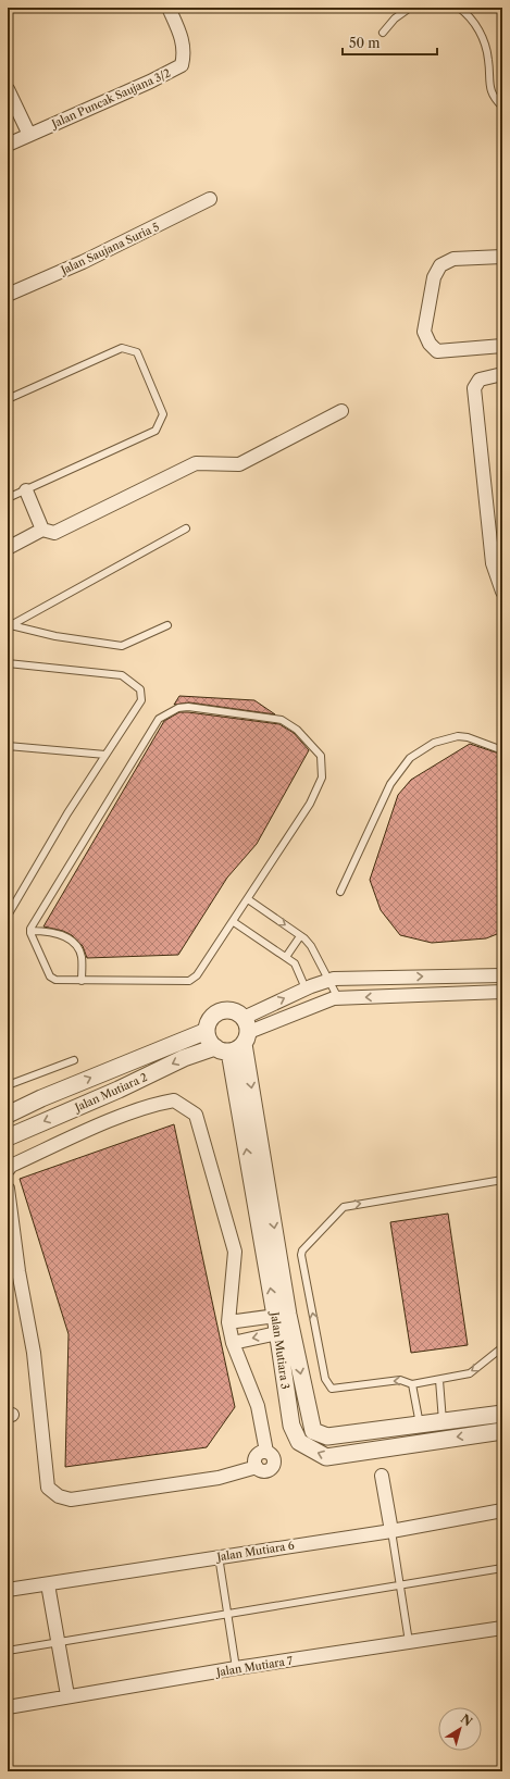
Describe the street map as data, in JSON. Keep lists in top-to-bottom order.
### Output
{
  "streets": {
    "street": [
      "Jalan Puncak Saujana 3/2",
      "Jalan Saujana Suria 5",
      "Jalan Mutiara 2",
      "Jalan Mutiara 3",
      "Jalan Mutiara 6",
      "Jalan Mutiara 7"
    ]
  },
  "crossings": [
    ["Jalan Mutiara 2", "Jalan Mutiara 3"]
  ],
  "scale_bar": "50 m",
  "north": "top right"
}
